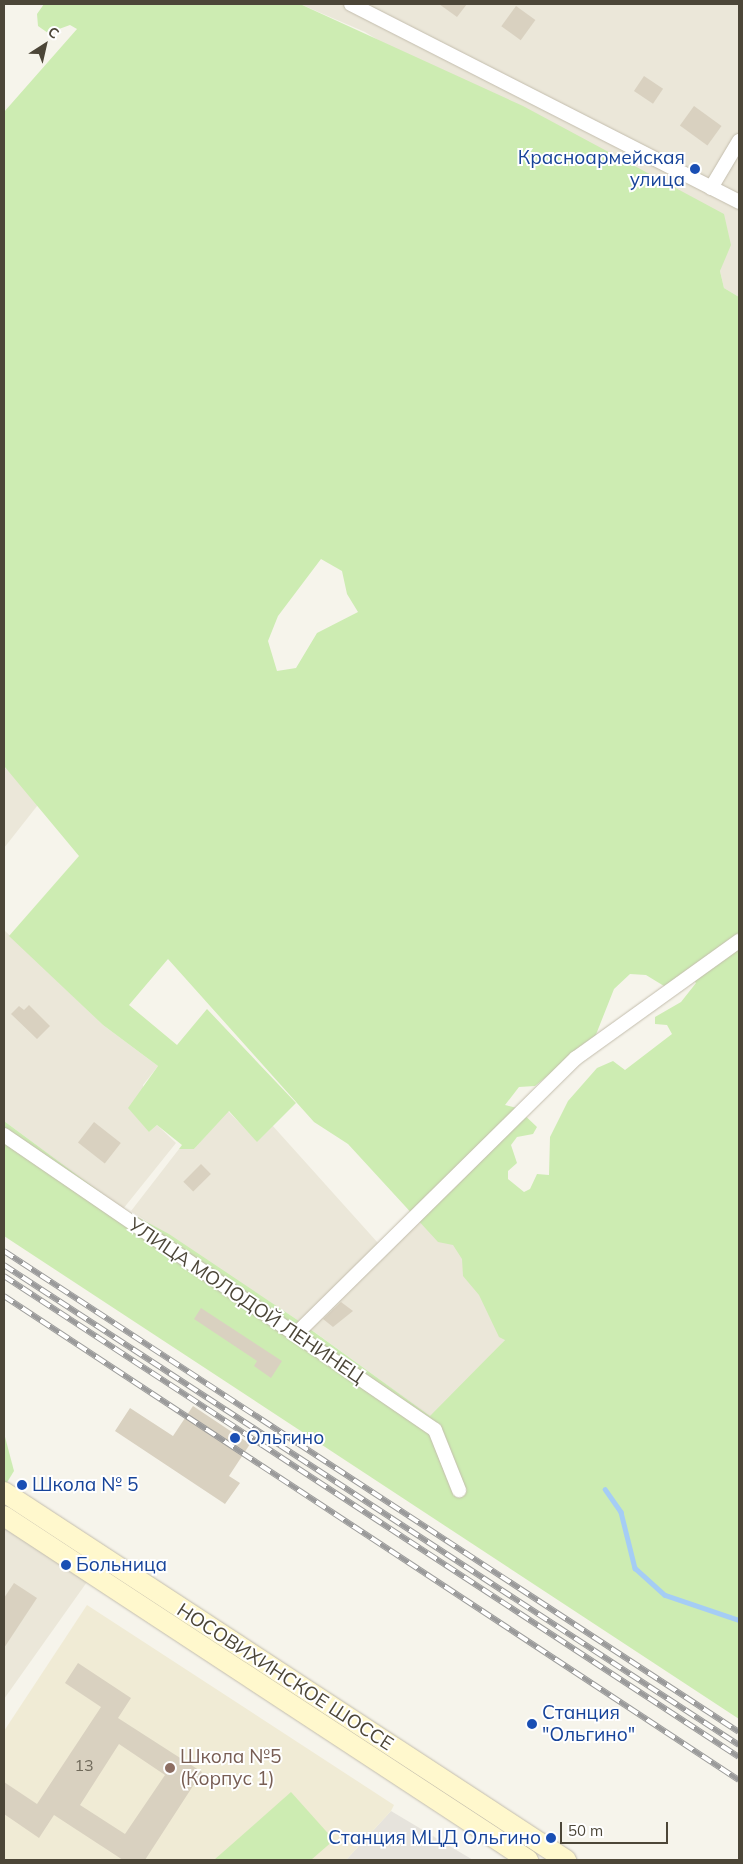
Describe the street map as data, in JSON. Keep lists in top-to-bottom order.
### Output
{
  "streets": {
    "main road": ["НОСОВИХИНСКОЕ ШОССЕ"],
    "street": ["УЛИЦА МОЛОДОЙ ЛЕНИНЕЦ"]
  },
  "places": [
    "Красноармейская улица",
    "Ольгино",
    "Школа № 5",
    "Больница",
    "Станция \"Ольгино\"",
    "Школа №5 (Корпус 1)",
    "Станция МЦД Ольгино"
  ],
  "house_numbers": ["13"],
  "scale_bar": "50 m",
  "north": "top right"
}
